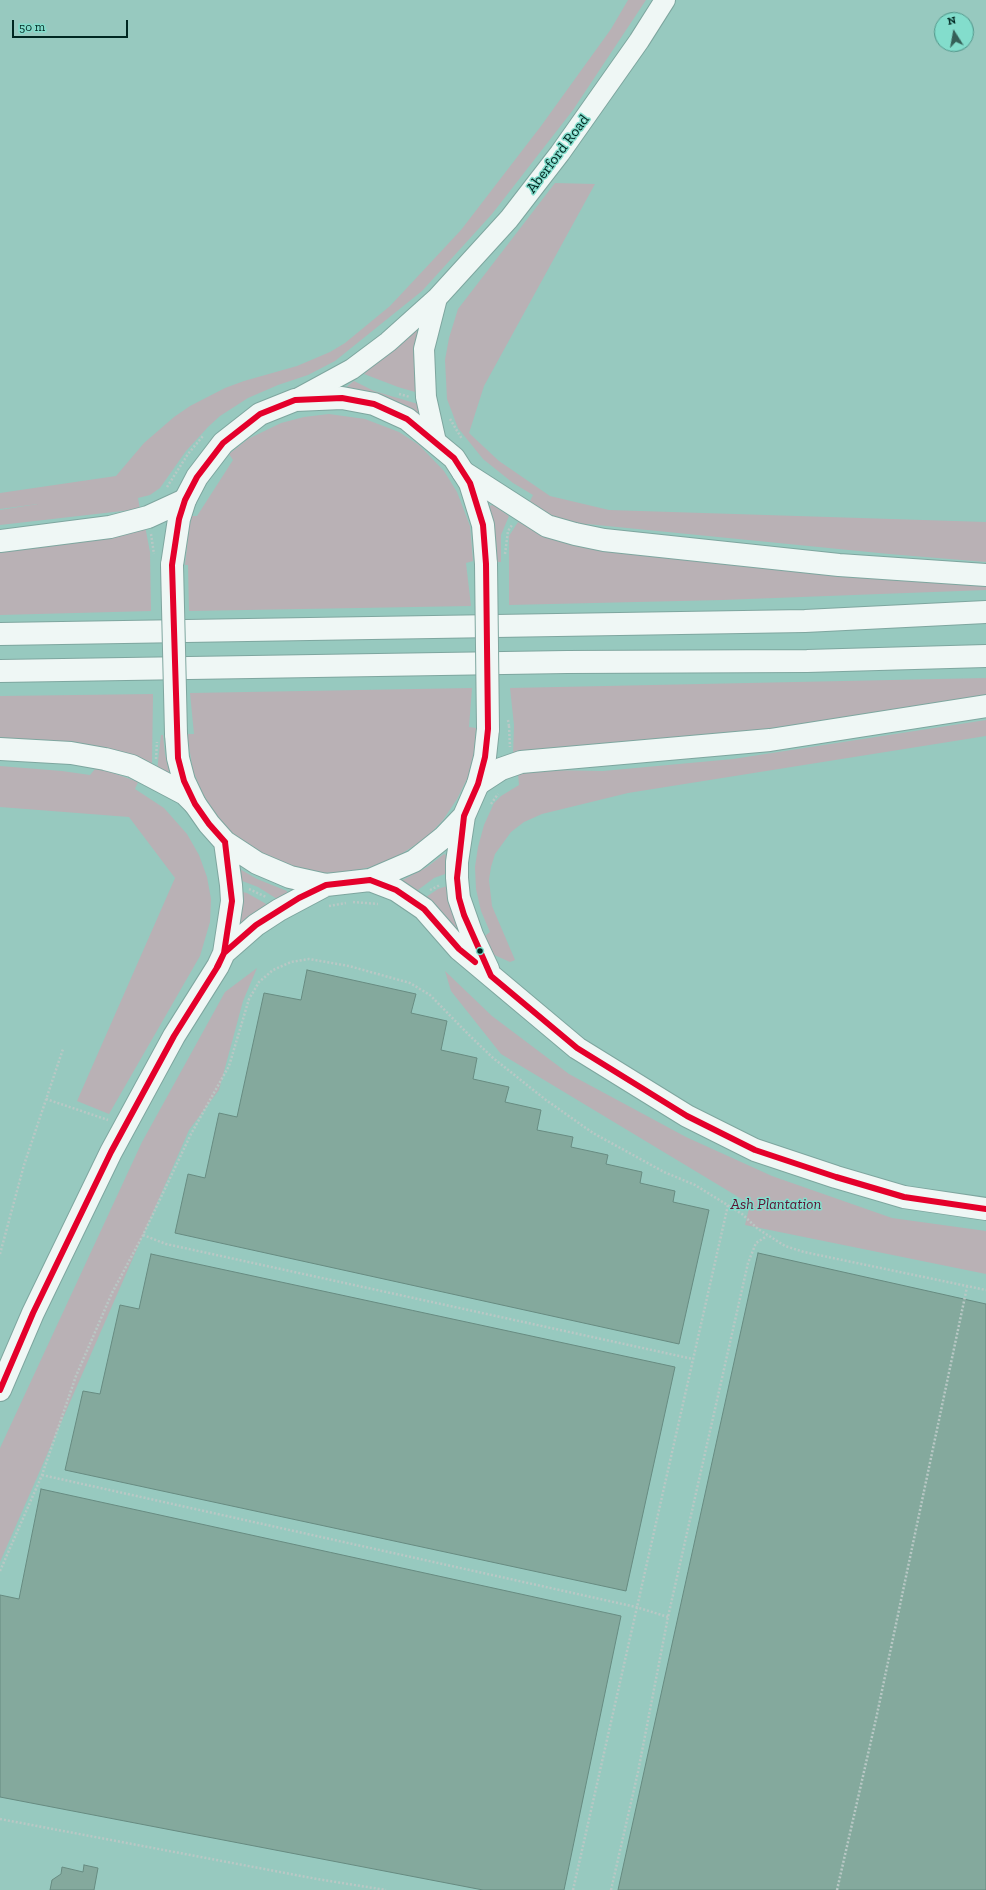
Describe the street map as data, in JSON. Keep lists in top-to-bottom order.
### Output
{
  "streets": {
    "main road": ["Aberford Road"]
  },
  "parks": ["Ash Plantation"],
  "scale_bar": "50 m",
  "north": "top"
}
